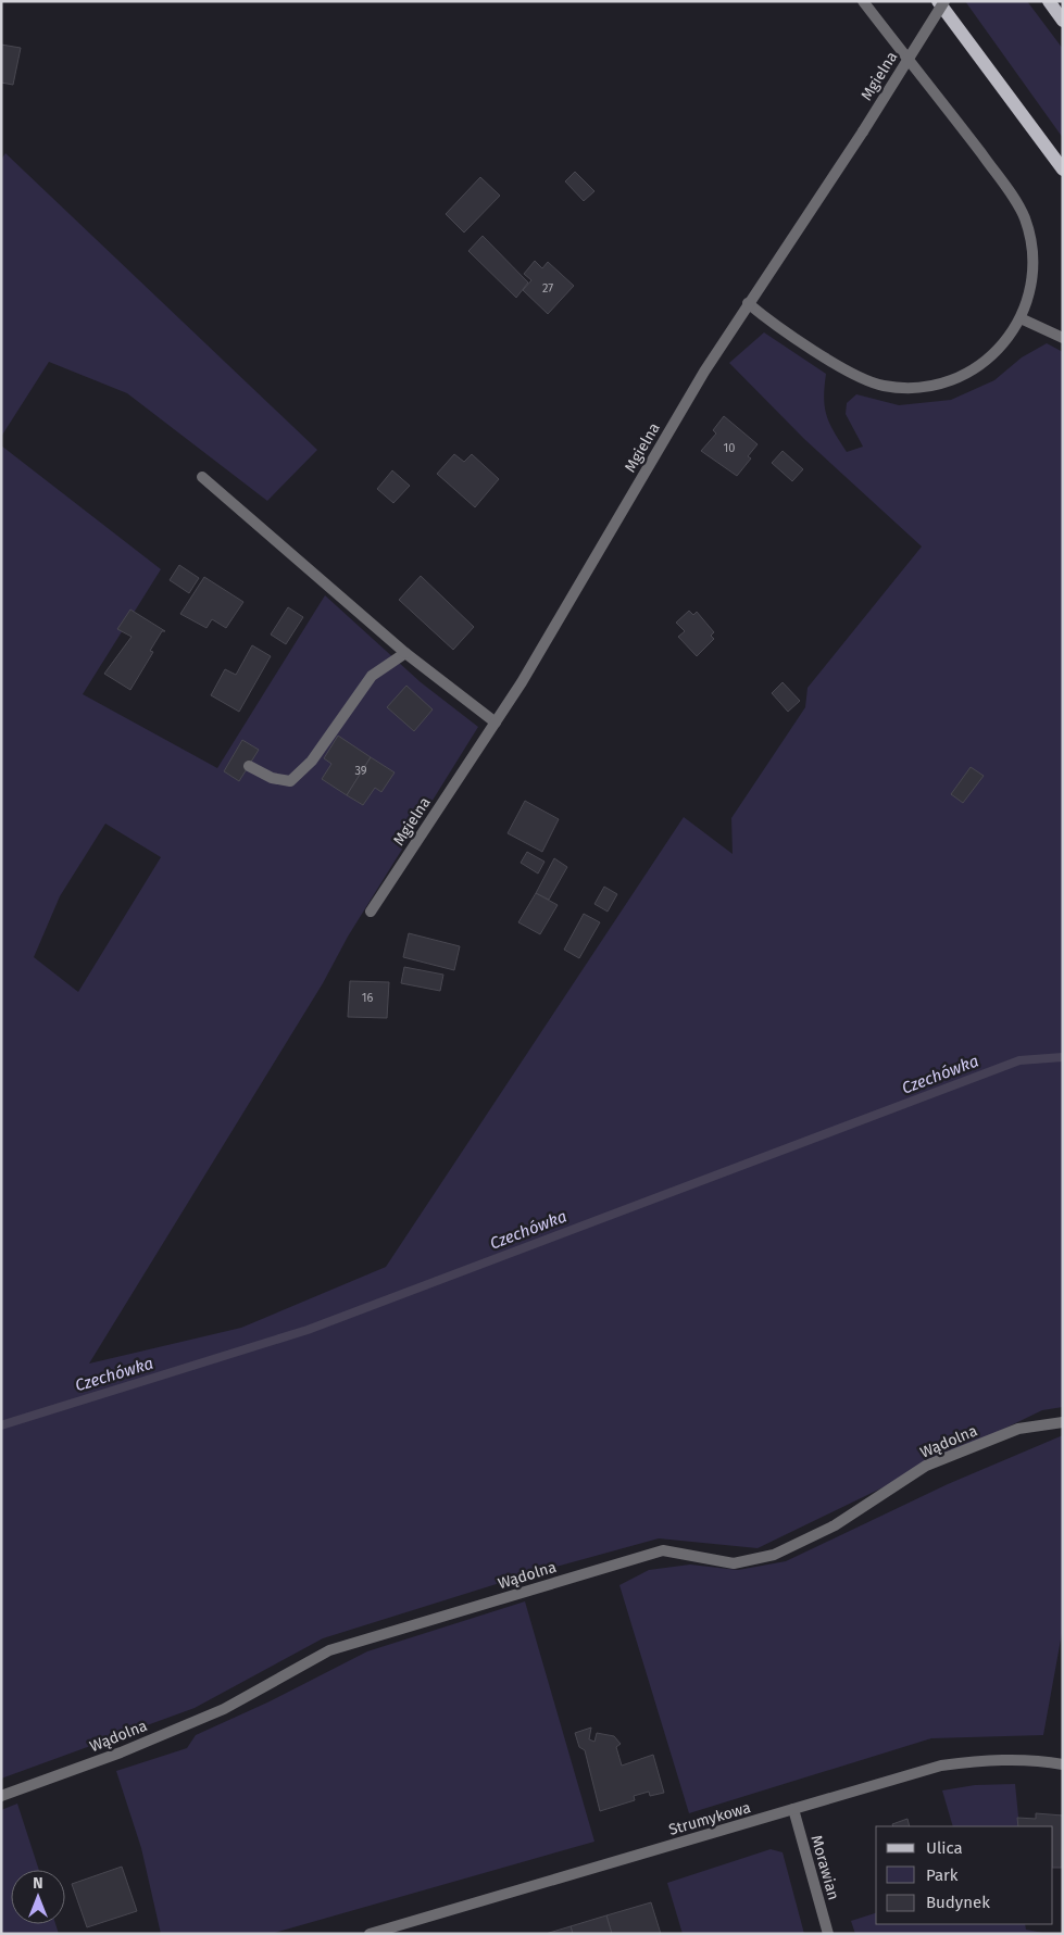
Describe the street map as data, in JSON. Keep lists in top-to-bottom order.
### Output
{
  "streets": {
    "street": [
      "Mgielna",
      "Wądolna",
      "Strumykowa",
      "Morawian"
    ]
  },
  "crossings": [
    ["Strumykowa", "Morawian"]
  ],
  "water": ["Czechówka"],
  "house_numbers": [
    "27",
    "10",
    "39",
    "16"
  ],
  "legend": ["Ulica", "Park", "Budynek"],
  "north": "top"
}
